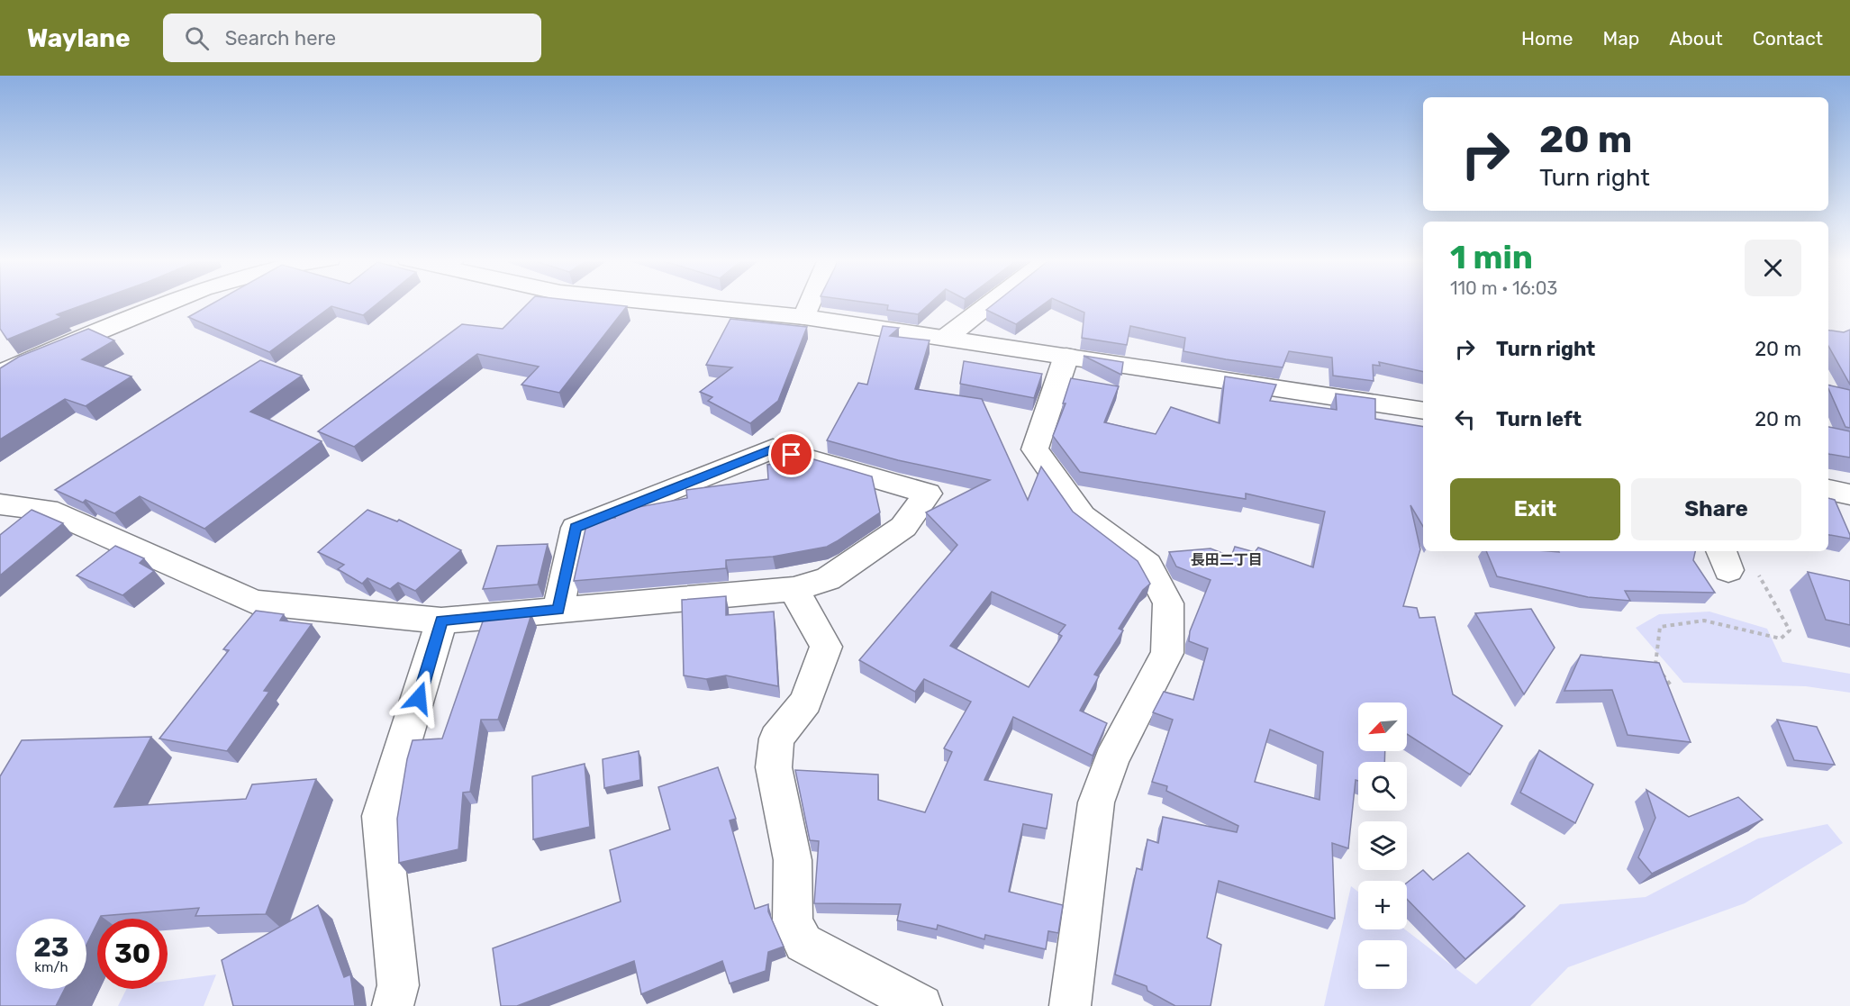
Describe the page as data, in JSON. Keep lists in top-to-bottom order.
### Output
{
  "districts": ["長田二丁目"],
  "north": "bottom left",
  "page": {
    "header": "Waylane",
    "search": "Search here",
    "nav": [
      "Home",
      "Map",
      "About",
      "Contact"
    ],
    "turn": ["20 m", "Turn right"],
    "heading": ["1 min", "110 m · 16:03"],
    "list": [
      {
        "name": "Turn right",
        "value": "20 m"
      },
      {
        "name": "Turn left",
        "value": "20 m"
      }
    ],
    "buttons": ["Exit", "Share"],
    "map_buttons": ["+", "−"],
    "speed": "23 km/h",
    "limit": "30"
  }
}
